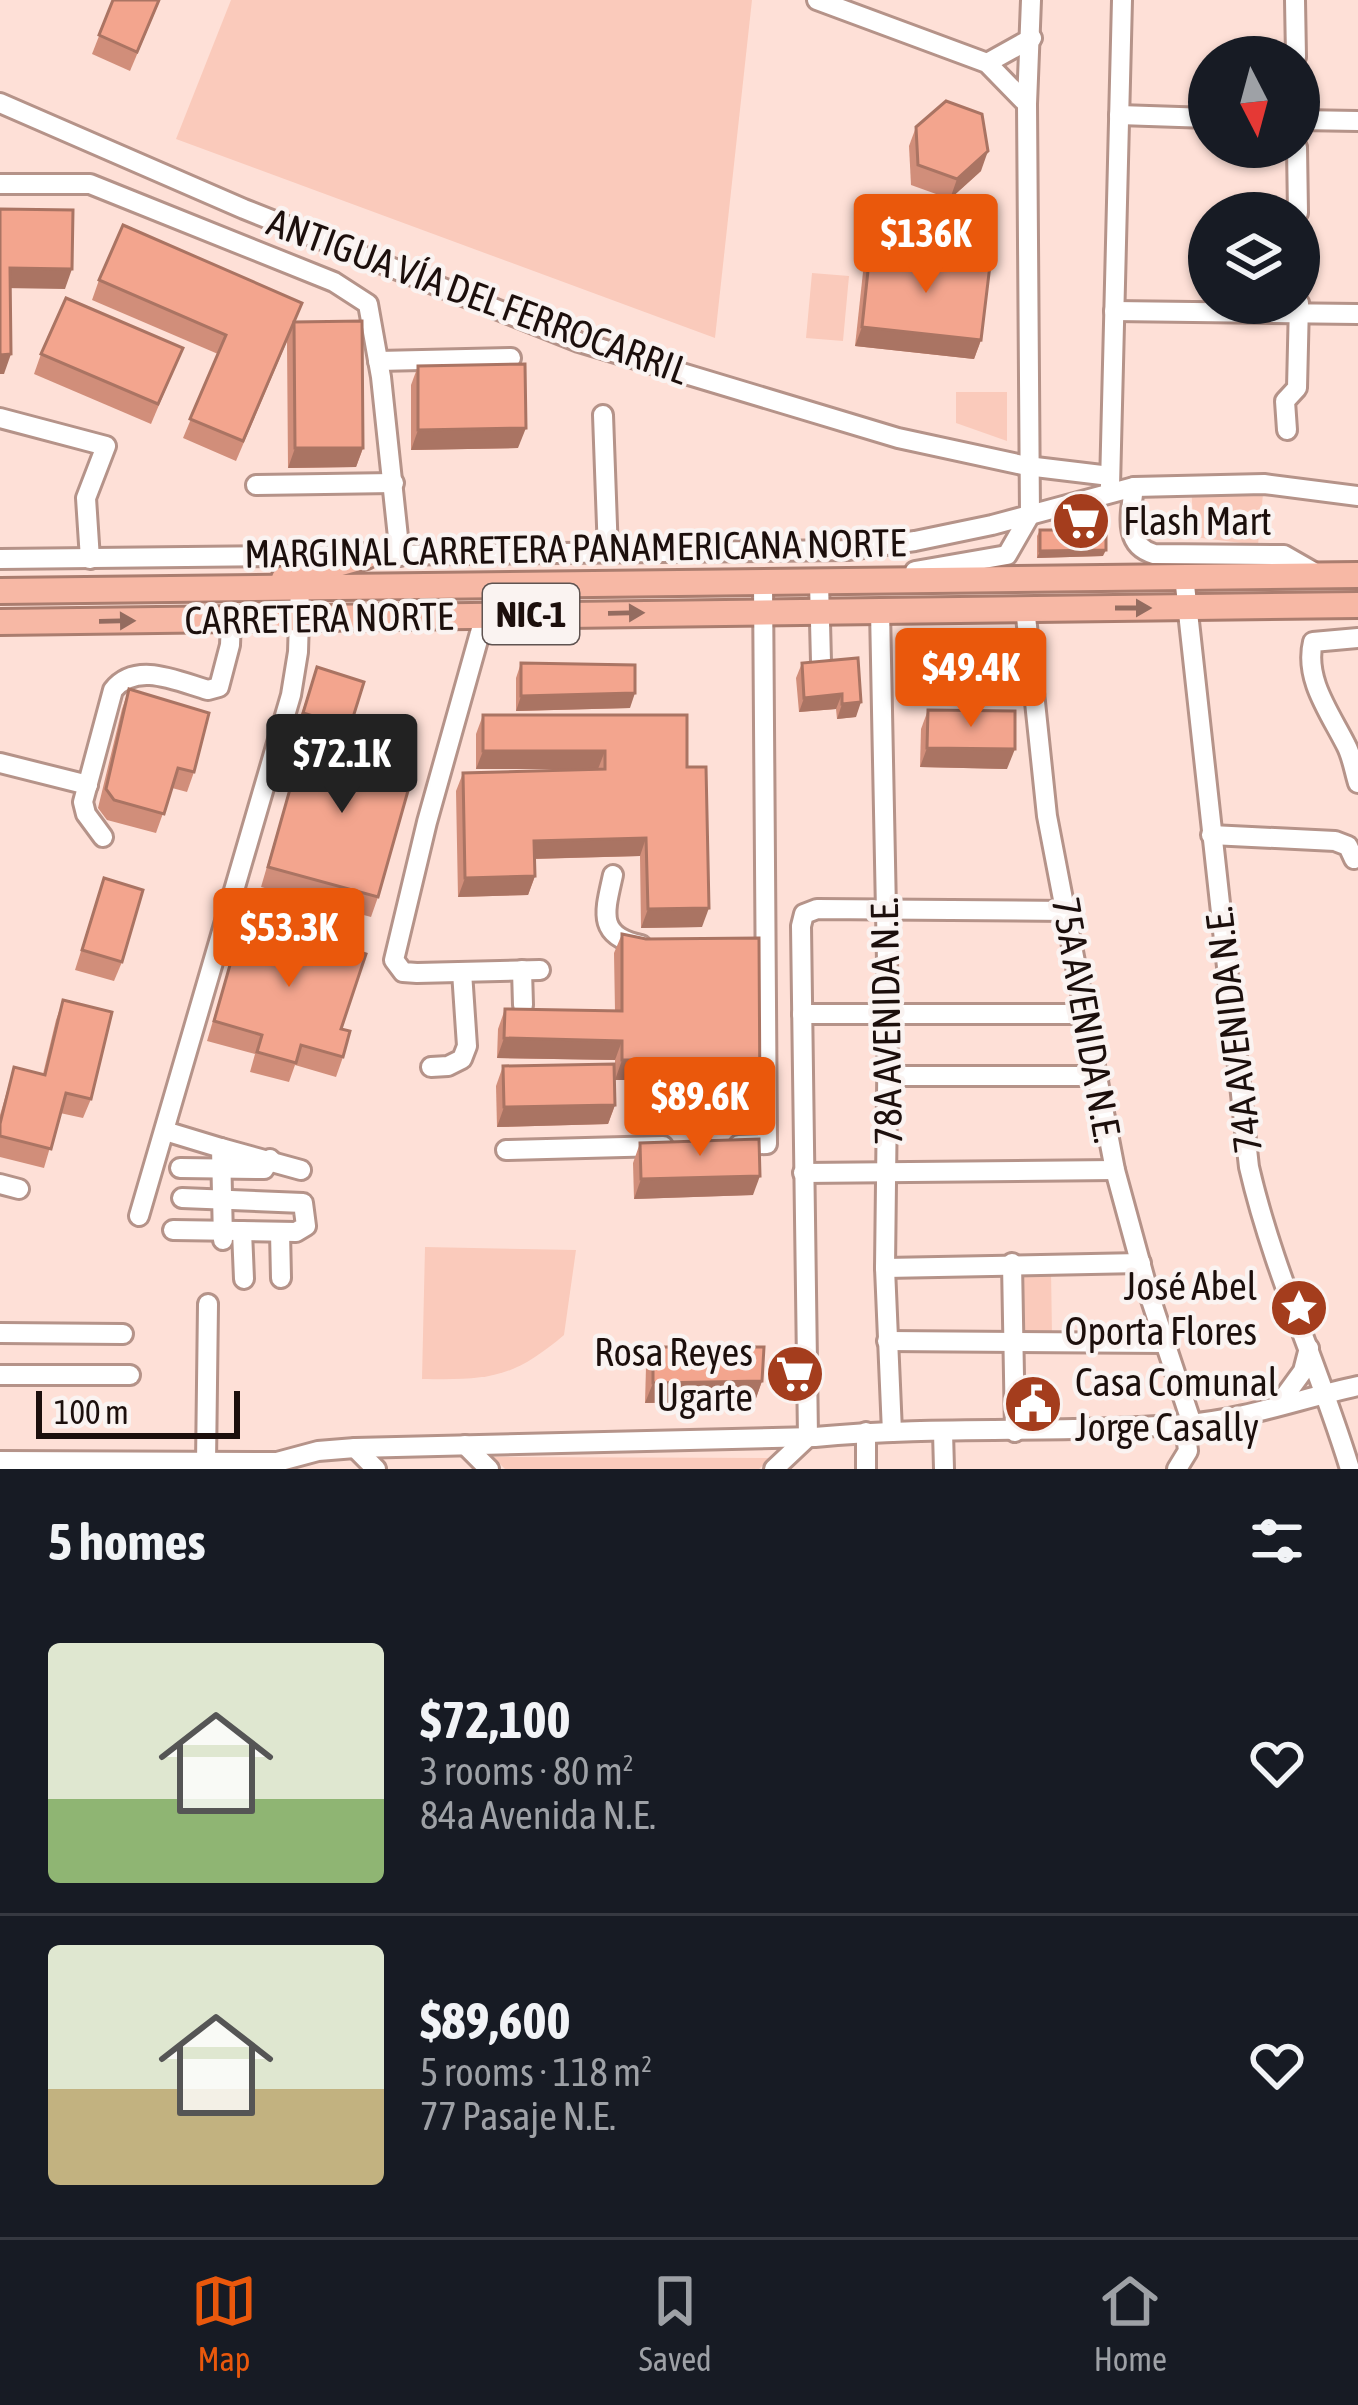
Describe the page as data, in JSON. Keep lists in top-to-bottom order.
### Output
{
  "streets": {
    "highway": ["NIC-1", "CARRETERA NORTE"],
    "street": [
      "ANTIGUA VÍA DEL FERROCARRIL",
      "MARGINAL CARRETERA PANAMERICANA NORTE",
      "75A AVENIDA N.E.",
      "78A AVENIDA N.E.",
      "74A AVENIDA N.E."
    ]
  },
  "crossings": [
    ["ANTIGUA VÍA DEL FERROCARRIL", "MARGINAL CARRETERA PANAMERICANA NORTE"],
    ["CARRETERA NORTE", "75A AVENIDA N.E."],
    ["CARRETERA NORTE", "78A AVENIDA N.E."],
    ["CARRETERA NORTE", "74A AVENIDA N.E."]
  ],
  "places": {
    "supermarket": ["Flash Mart", "Rosa Reyes Ugarte"],
    "place": ["José Abel Oporta Flores"],
    "public building": ["Casa Comunal Jorge Casally"]
  },
  "scale_bar": "100 m",
  "north": "bottom",
  "page": {
    "price": [
      "$136K",
      "$49.4K",
      "$72.1K",
      "$53.3K",
      "$89.6K"
    ],
    "scale": "100 m",
    "heading": "5 homes",
    "list": [
      {
        "name": "$72,100",
        "note": "3 rooms · 80 m² · 84a Avenida N.E."
      },
      {
        "name": "$89,600",
        "note": "5 rooms · 118 m² · 77 Pasaje N.E."
      }
    ],
    "tabs": ["Map", "Saved", "Home"]
  }
}
